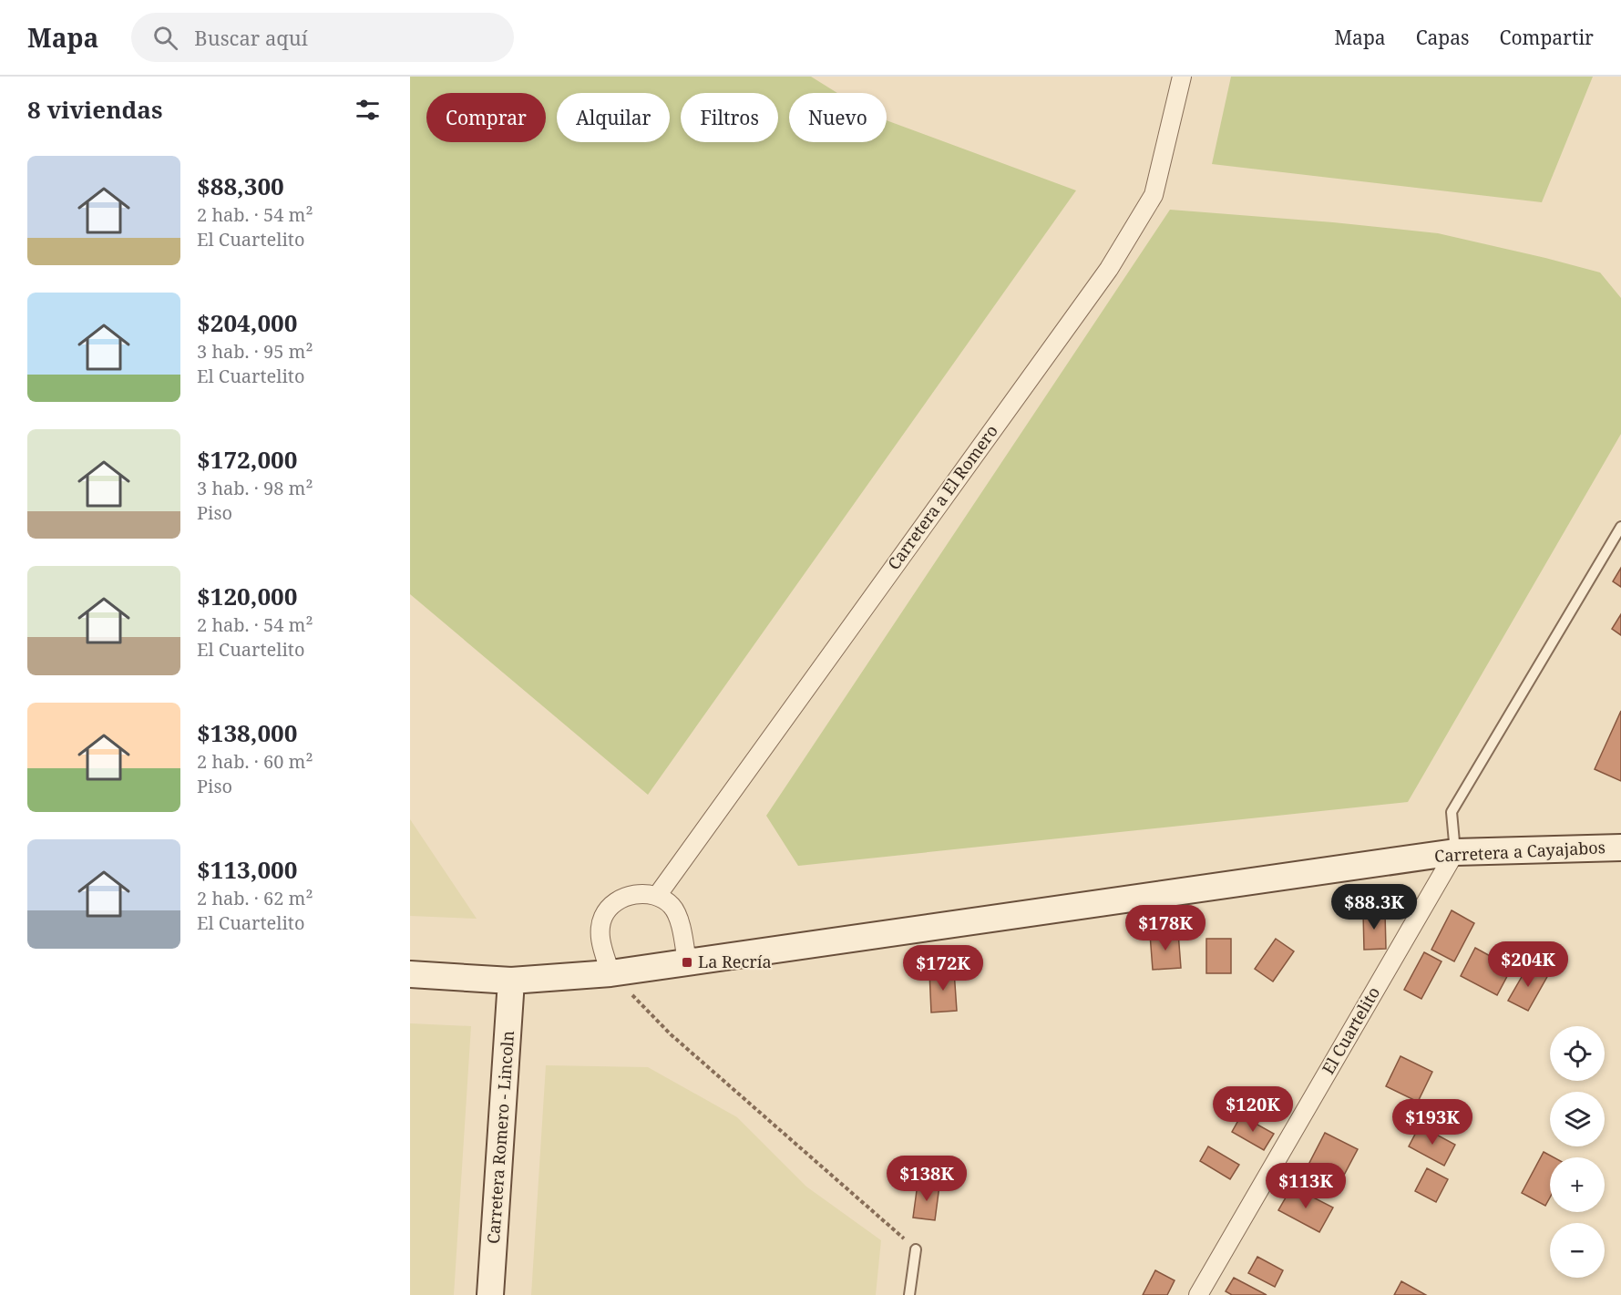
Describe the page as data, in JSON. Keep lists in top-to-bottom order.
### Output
{
  "streets": {
    "main road": ["Carretera a Cayajabos", "Carretera Romero - Lincoln"],
    "street": ["Carretera a El Romero", "El Cuartelito"]
  },
  "crossings": [
    ["Carretera a El Romero", "Carretera a Cayajabos"],
    ["Carretera a Cayajabos", "El Cuartelito"],
    ["Carretera a Cayajabos", "Carretera Romero - Lincoln"]
  ],
  "places": {
    "transit": ["La Recría"]
  },
  "page": {
    "header": "Mapa",
    "search": "Buscar aquí",
    "nav": ["Mapa", "Capas", "Compartir"],
    "heading": "8 viviendas",
    "chip": [
      "Comprar",
      "Alquilar",
      "Filtros",
      "Nuevo"
    ],
    "list": [
      {
        "name": "$88,300",
        "note": "2 hab. · 54 m² · El Cuartelito"
      },
      {
        "name": "$204,000",
        "note": "3 hab. · 95 m² · El Cuartelito"
      },
      {
        "name": "$172,000",
        "note": "3 hab. · 98 m² · Piso"
      },
      {
        "name": "$120,000",
        "note": "2 hab. · 54 m² · El Cuartelito"
      },
      {
        "name": "$138,000",
        "note": "2 hab. · 60 m² · Piso"
      },
      {
        "name": "$113,000",
        "note": "2 hab. · 62 m² · El Cuartelito"
      }
    ],
    "price": [
      "$88.3K",
      "$178K",
      "$204K",
      "$172K",
      "$120K",
      "$193K",
      "$138K",
      "$113K"
    ],
    "map_buttons": ["+", "−"]
  }
}
